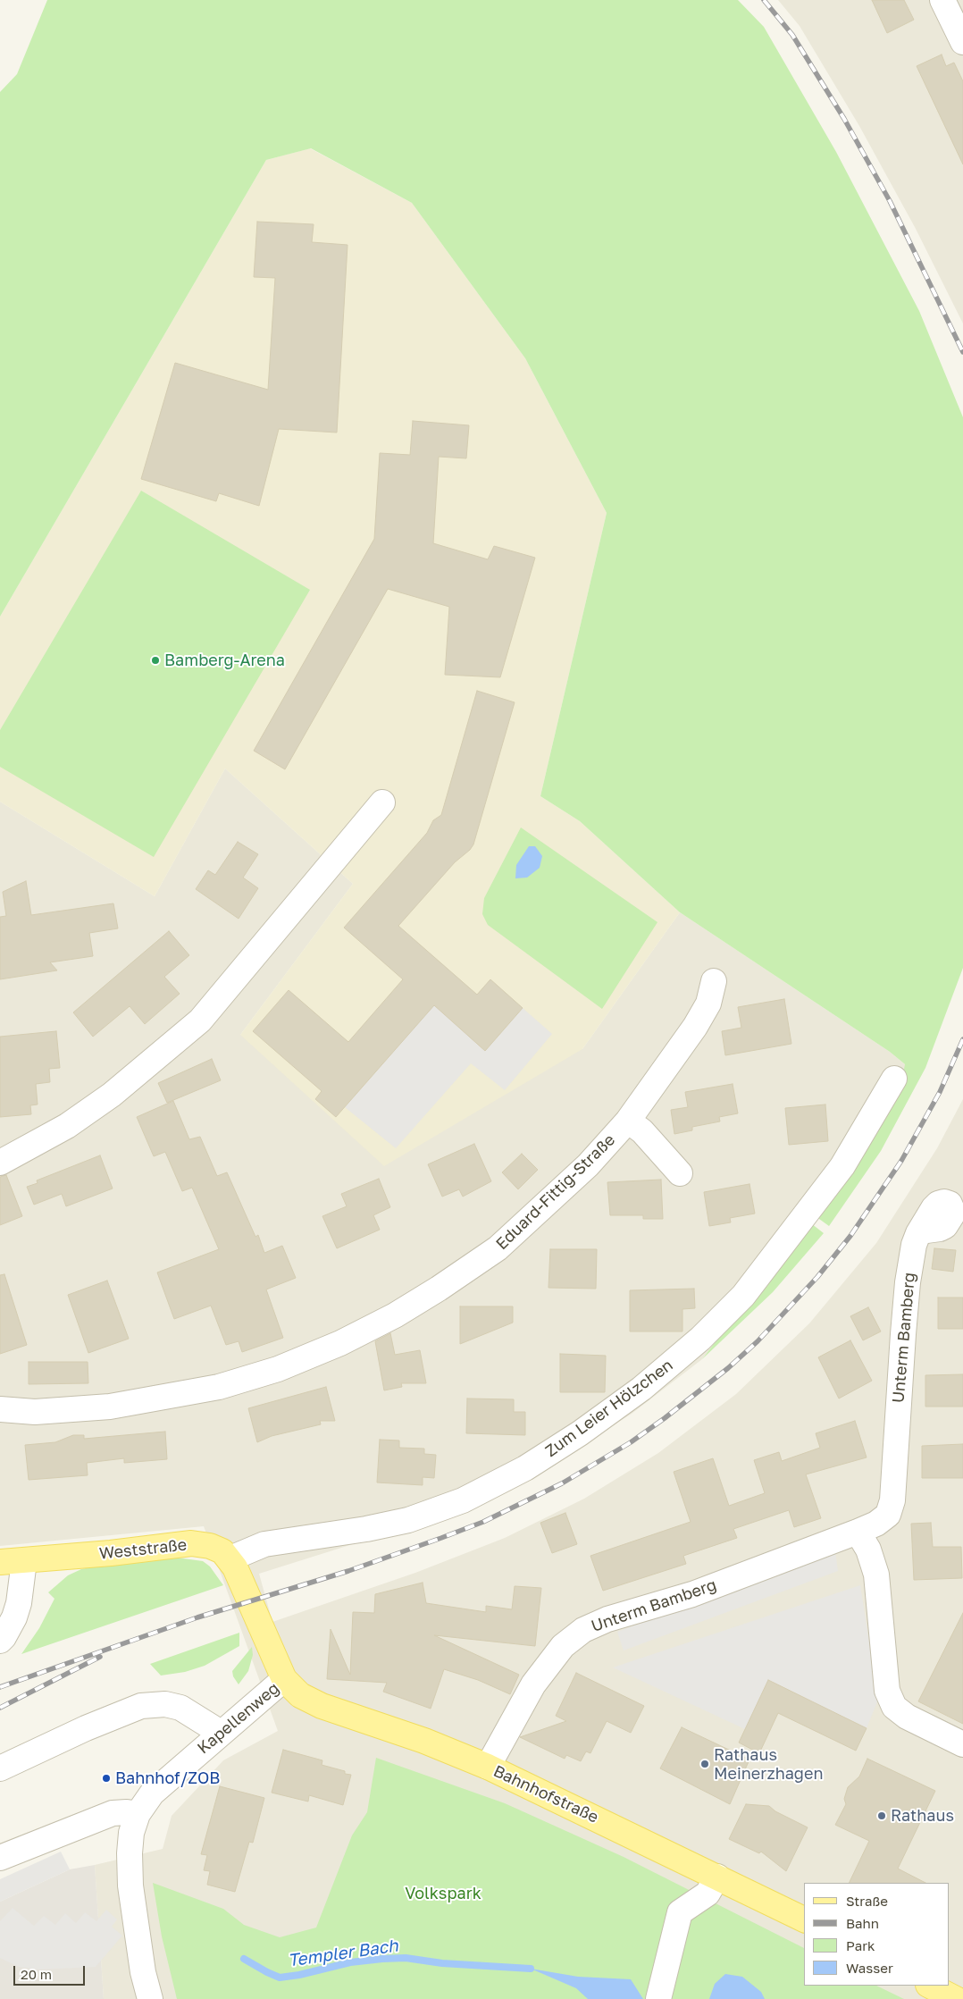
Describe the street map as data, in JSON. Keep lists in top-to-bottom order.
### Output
{
  "streets": {
    "main road": ["Weststraße", "Bahnhofstraße"],
    "street": [
      "Eduard-Fittig-Straße",
      "Unterm Bamberg",
      "Zum Leier Hölzchen",
      "Kapellenweg"
    ]
  },
  "crossings": [
    ["Unterm Bamberg", "Bahnhofstraße"],
    ["Zum Leier Hölzchen", "Weststraße"],
    ["Kapellenweg", "Bahnhofstraße"]
  ],
  "water": ["Templer Bach"],
  "parks": ["Volkspark"],
  "places": [
    "Bamberg-Arena",
    "Rathaus Meinerzhagen",
    "Bahnhof/ZOB",
    "Rathaus"
  ],
  "legend": [
    "Straße",
    "Bahn",
    "Park",
    "Wasser"
  ],
  "scale_bar": "20 m"
}
